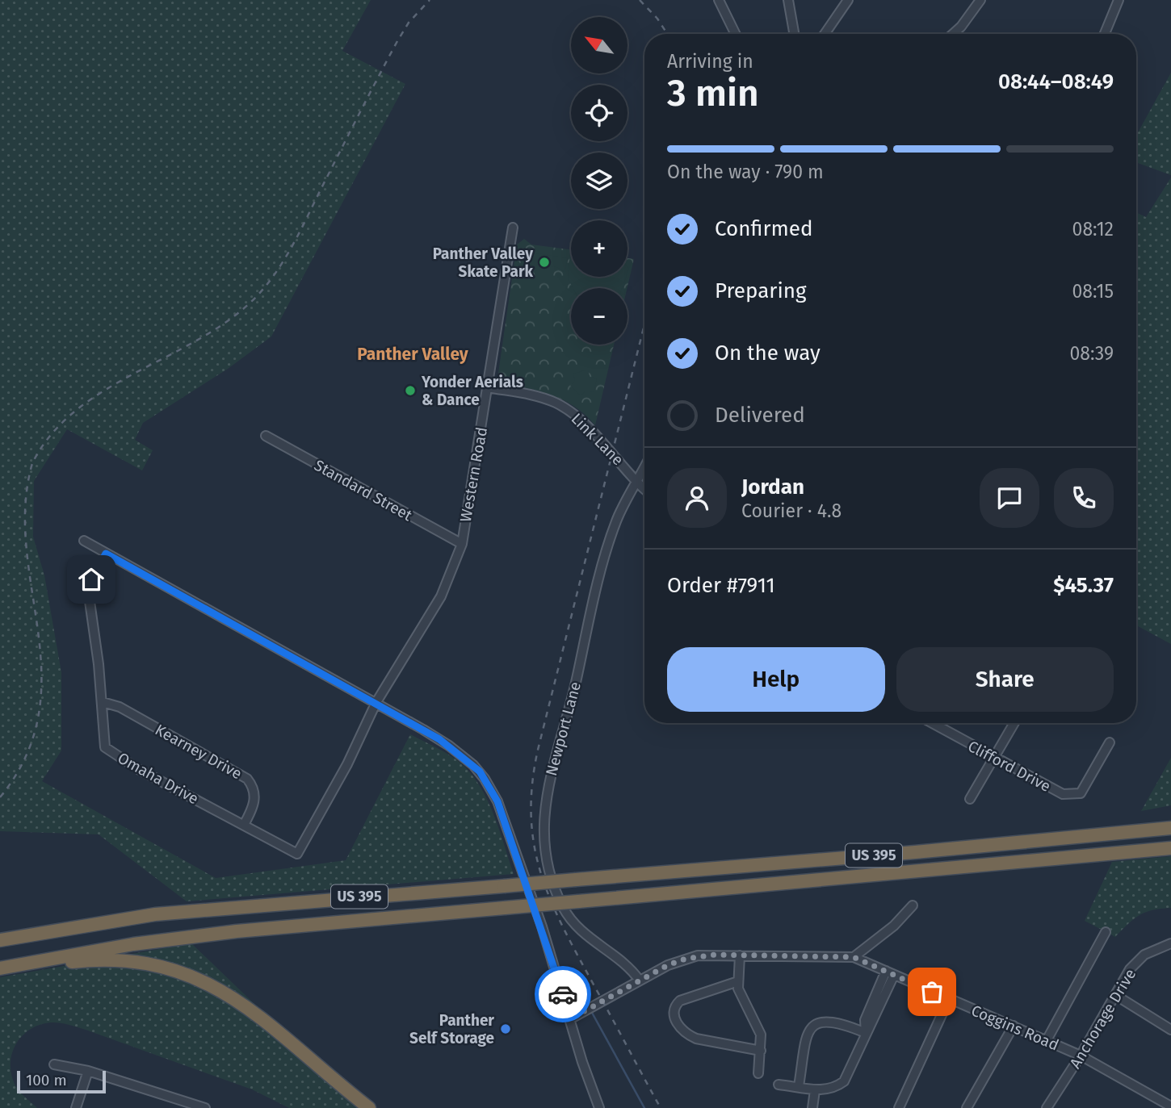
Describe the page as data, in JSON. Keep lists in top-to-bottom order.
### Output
{
  "streets": {
    "highway": ["US 395"],
    "street": [
      "Link Lane",
      "Western Road",
      "Standard Street",
      "Newport Lane",
      "Kearney Drive",
      "Clifford Drive",
      "Omaha Drive",
      "Anchorage Drive",
      "Coggins Road"
    ]
  },
  "crossings": [
    ["Link Lane", "Western Road"],
    ["Link Lane", "Newport Lane"],
    ["Western Road", "Standard Street"],
    ["Western Road", "Omaha Drive"],
    ["Kearney Drive", "Omaha Drive"],
    ["Anchorage Drive", "Coggins Road"]
  ],
  "districts": ["Panther Valley"],
  "places": ["Panther Valley Skate Park", "Yonder Aerials & Dance", "Panther Self Storage"],
  "scale_bar": "100 m",
  "north": "top left",
  "page": {
    "map_buttons": ["+", "−"],
    "heading": ["3 min", "Arriving in", "08:44–08:49"],
    "panel": [
      "Jordan",
      "Courier · 4.8",
      "Order #7911",
      "$45.37"
    ],
    "bar": "On the way · 790 m",
    "list": [
      ["Confirmed", "08:12"],
      ["Preparing", "08:15"],
      ["On the way", "08:39"],
      "Delivered"
    ],
    "buttons": ["Help", "Share"],
    "scale": "100 m"
  }
}
